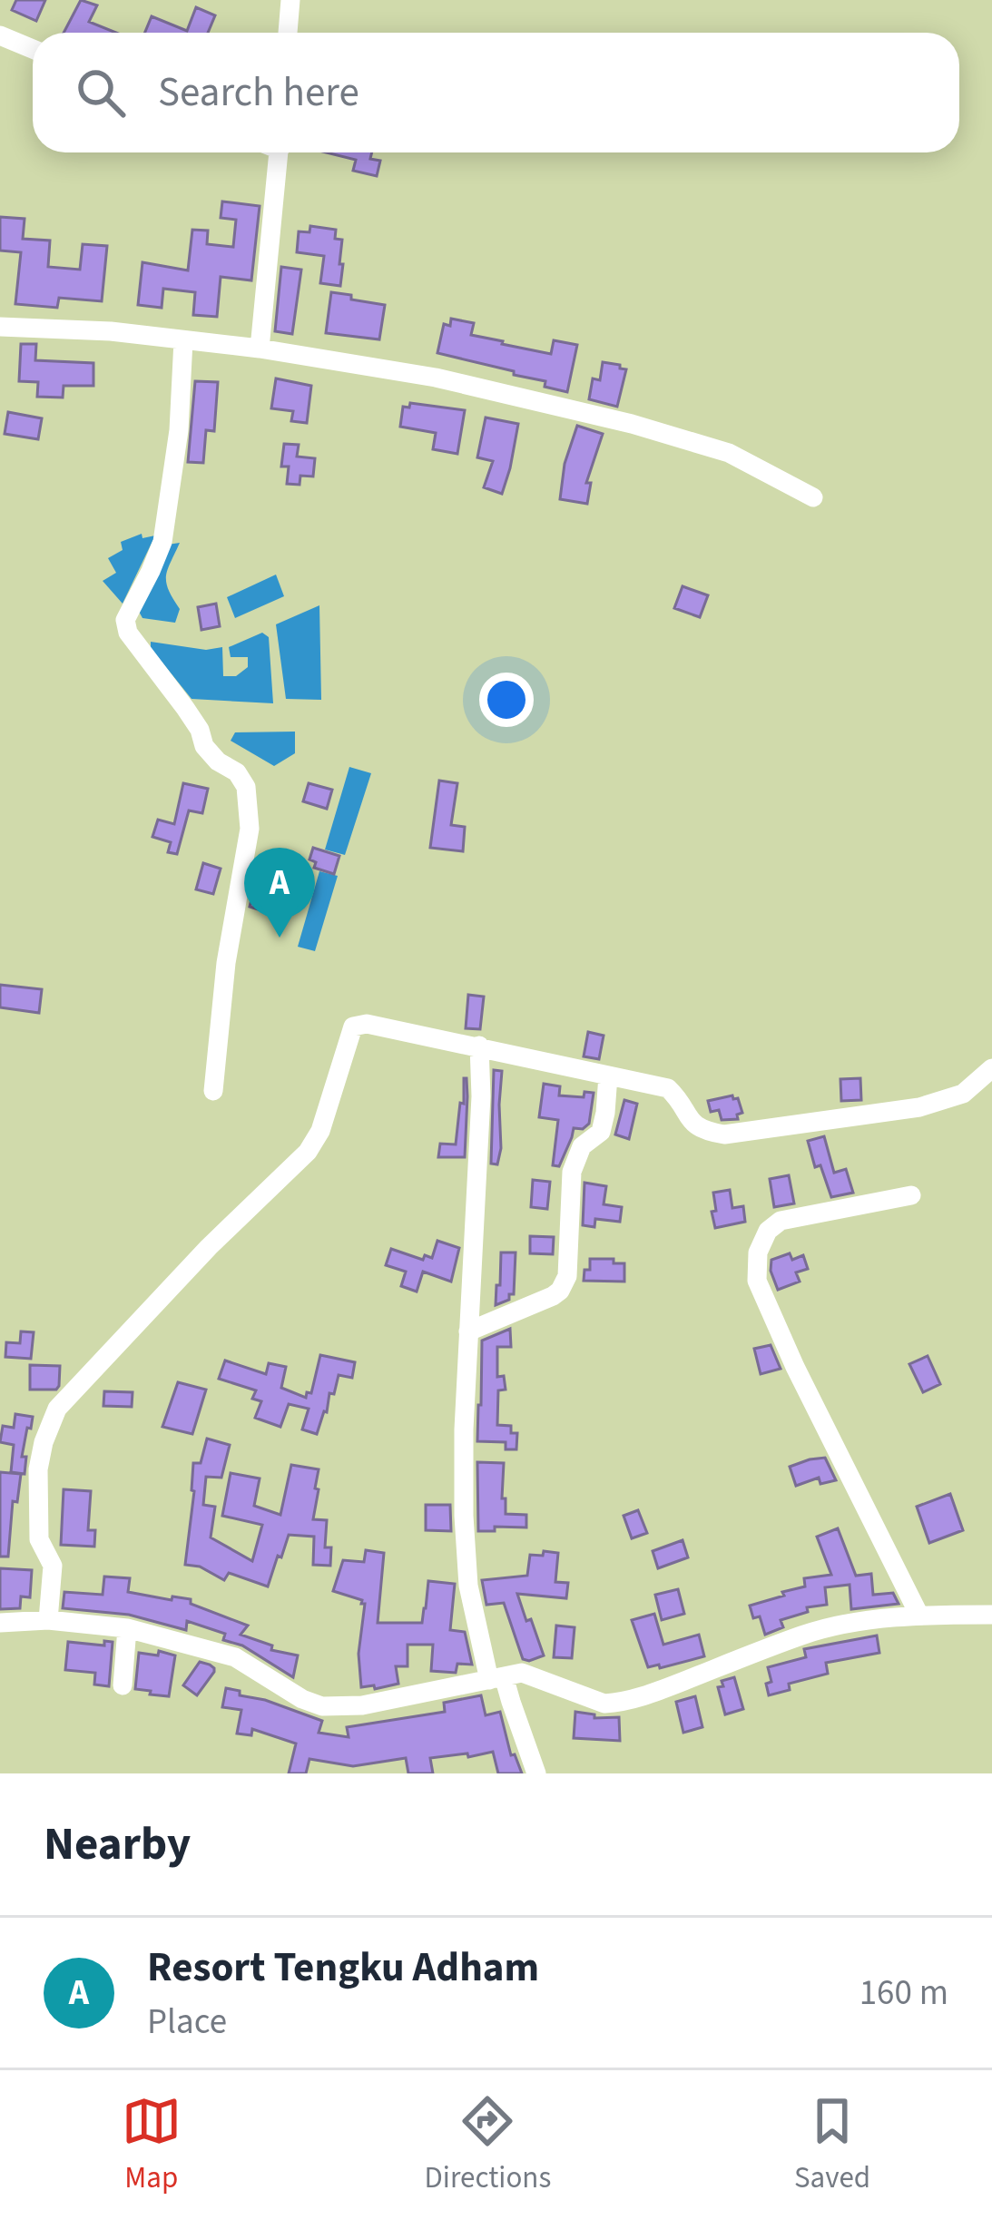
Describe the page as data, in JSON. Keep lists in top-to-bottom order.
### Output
{
  "page": {
    "search": "Search here",
    "pins": "A",
    "heading": "Nearby",
    "list": [
      {
        "mark": "A",
        "name": "Resort Tengku Adham",
        "note": "Place",
        "value": "160 m"
      }
    ],
    "nav": ["Map", "Directions", "Saved"]
  }
}
